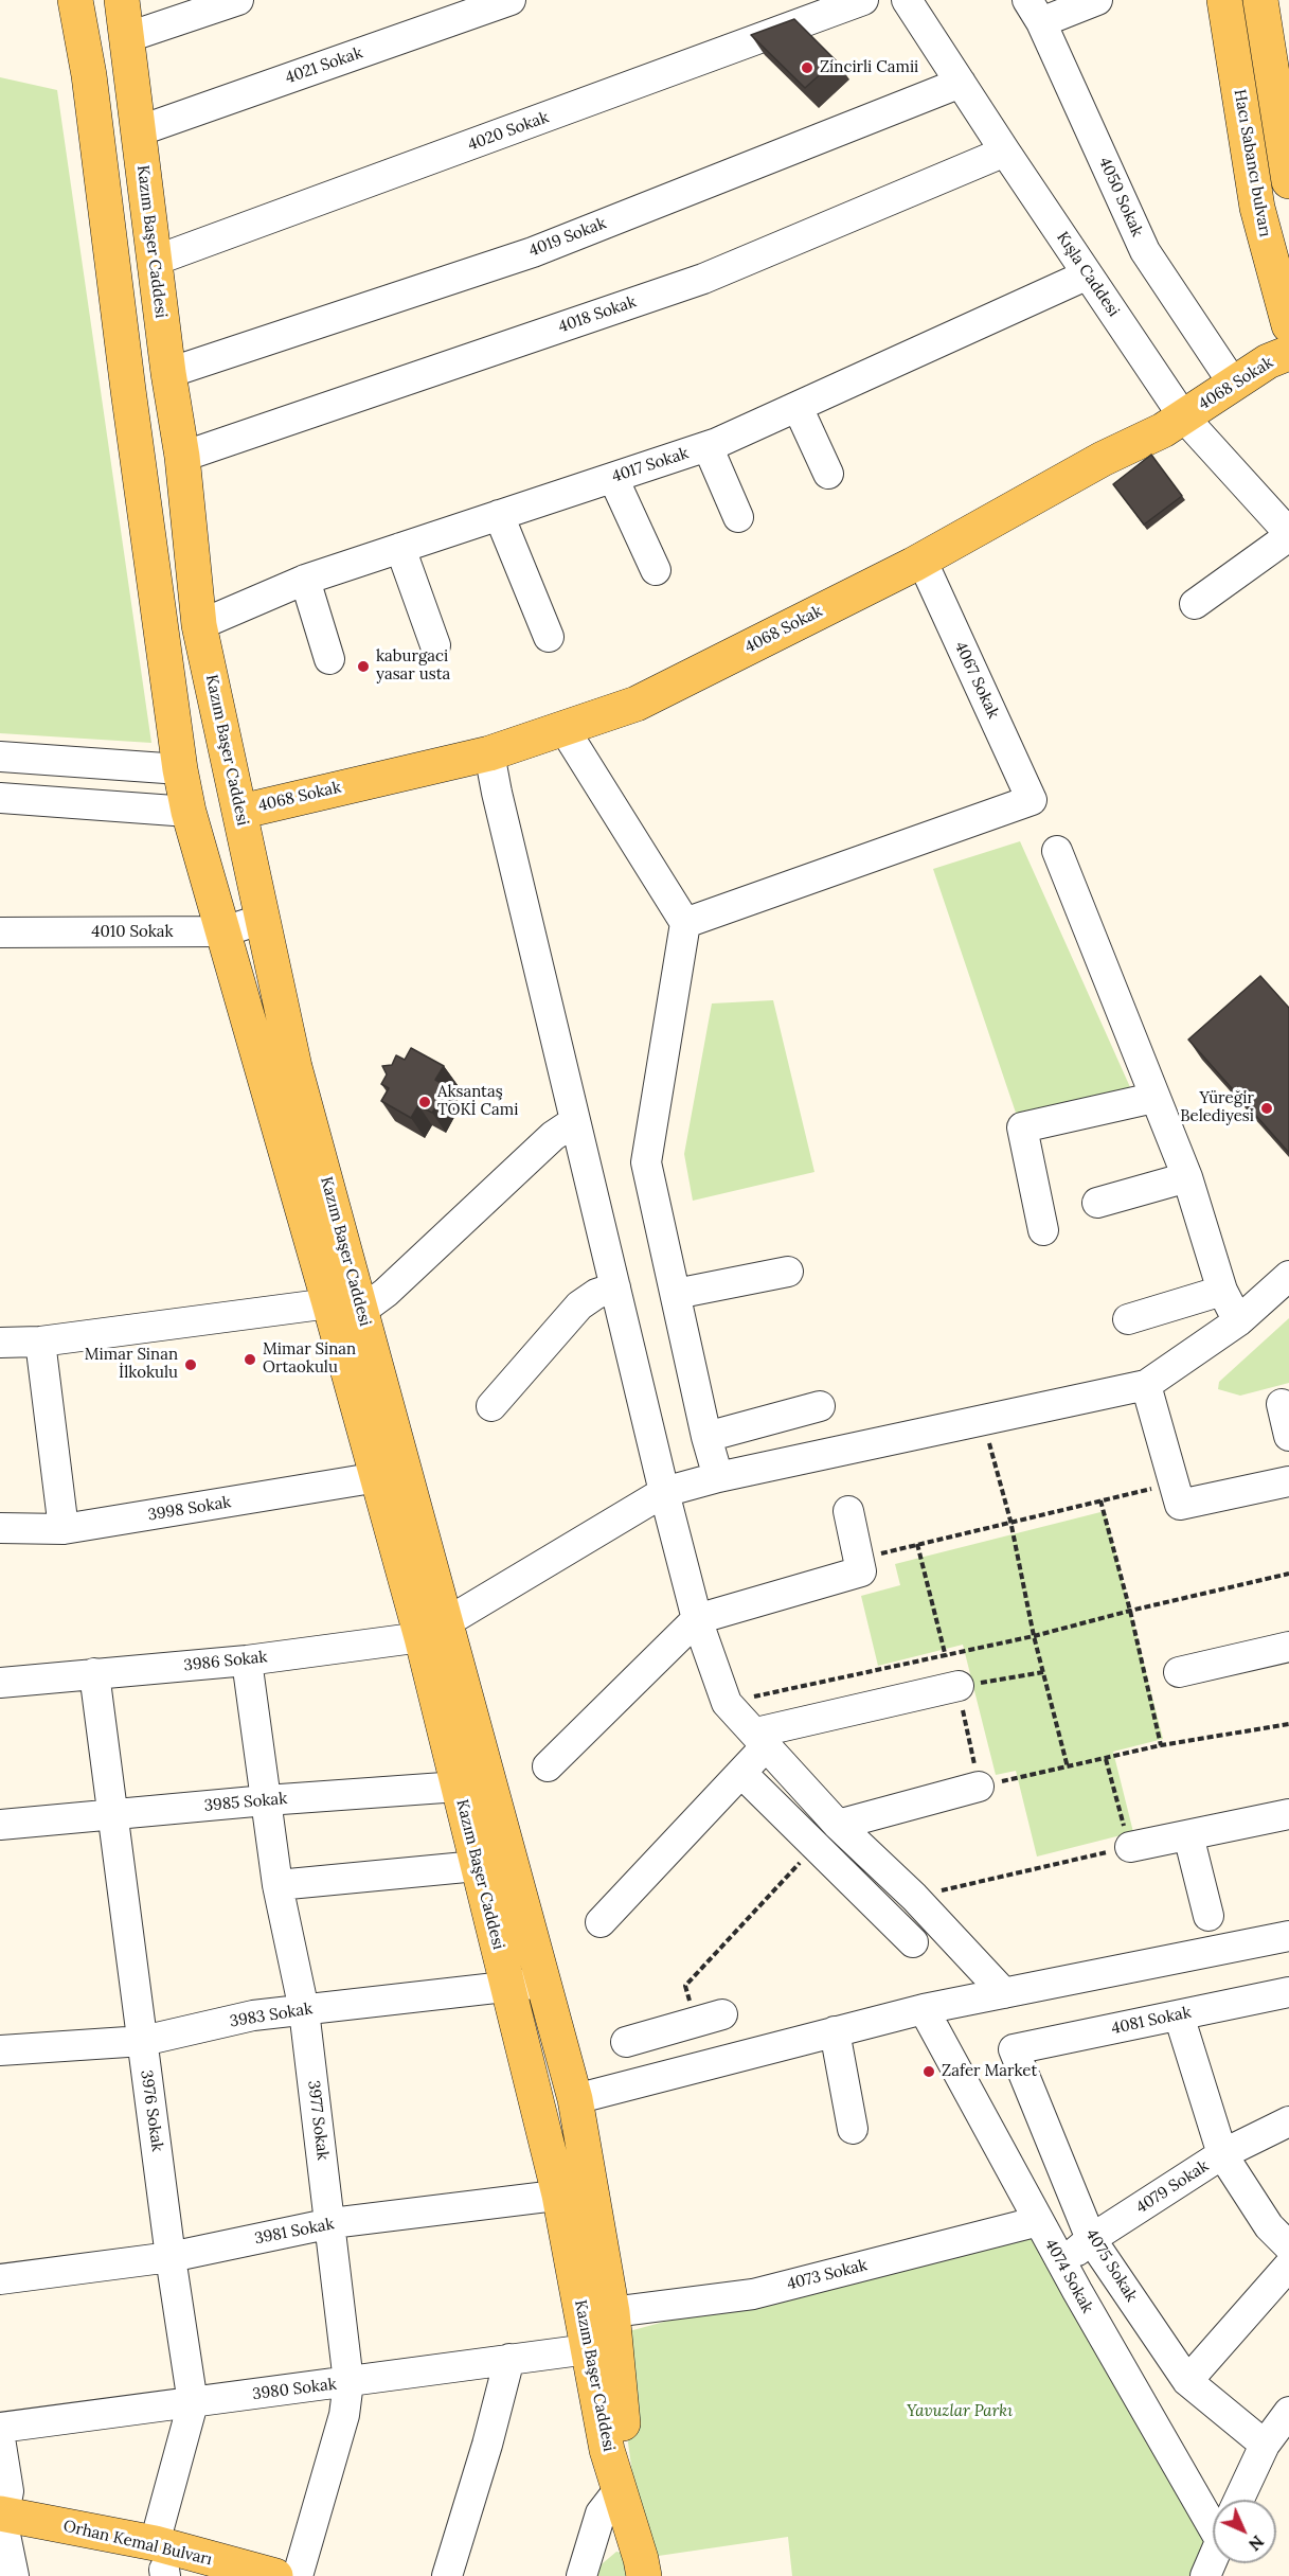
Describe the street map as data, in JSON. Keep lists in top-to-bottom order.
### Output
{
  "streets": {
    "main road": [
      "Hacı Sabancı bulvarı",
      "Kazım Başer Caddesi",
      "4068 Sokak",
      "Orhan Kemal Bulvarı"
    ],
    "street": [
      "4021 Sokak",
      "4020 Sokak",
      "4050 Sokak",
      "4019 Sokak",
      "Kışla Caddesi",
      "4018 Sokak",
      "4017 Sokak",
      "4067 Sokak",
      "4010 Sokak",
      "3998 Sokak",
      "3986 Sokak",
      "3985 Sokak",
      "3983 Sokak",
      "4081 Sokak",
      "3976 Sokak",
      "3977 Sokak",
      "4079 Sokak",
      "3981 Sokak",
      "4075 Sokak",
      "4073 Sokak",
      "4074 Sokak",
      "3980 Sokak"
    ]
  },
  "crossings": [
    ["4021 Sokak", "Kazım Başer Caddesi"],
    ["4020 Sokak", "Kazım Başer Caddesi"],
    ["4050 Sokak", "4068 Sokak"],
    ["4019 Sokak", "Kazım Başer Caddesi"],
    ["4019 Sokak", "Kışla Caddesi"],
    ["Kazım Başer Caddesi", "4018 Sokak"],
    ["Kazım Başer Caddesi", "4068 Sokak"],
    ["Kazım Başer Caddesi", "4017 Sokak"],
    ["Kazım Başer Caddesi", "4010 Sokak"],
    ["Kazım Başer Caddesi", "3998 Sokak"],
    ["Kazım Başer Caddesi", "3986 Sokak"],
    ["Kazım Başer Caddesi", "3985 Sokak"],
    ["Kazım Başer Caddesi", "3983 Sokak"],
    ["Kazım Başer Caddesi", "3981 Sokak"],
    ["Kazım Başer Caddesi", "4073 Sokak"],
    ["Kazım Başer Caddesi", "3980 Sokak"],
    ["Kışla Caddesi", "4018 Sokak"],
    ["Kışla Caddesi", "4068 Sokak"],
    ["Kışla Caddesi", "4017 Sokak"],
    ["4068 Sokak", "4067 Sokak"],
    ["3986 Sokak", "3976 Sokak"],
    ["3986 Sokak", "3977 Sokak"],
    ["3985 Sokak", "3976 Sokak"],
    ["3985 Sokak", "3977 Sokak"],
    ["3983 Sokak", "3976 Sokak"],
    ["3983 Sokak", "3977 Sokak"],
    ["4081 Sokak", "4075 Sokak"],
    ["3976 Sokak", "3981 Sokak"],
    ["3976 Sokak", "3980 Sokak"],
    ["3976 Sokak", "Orhan Kemal Bulvarı"],
    ["3977 Sokak", "3981 Sokak"],
    ["3977 Sokak", "3980 Sokak"],
    ["4079 Sokak", "4075 Sokak"],
    ["4079 Sokak", "4074 Sokak"],
    ["4073 Sokak", "4074 Sokak"]
  ],
  "parks": ["Yavuzlar Parkı"],
  "places": [
    "Zincirli Camii",
    "kaburgaci yasar usta",
    "Aksantaş TOKİ Cami",
    "Yüreğir Belediyesi",
    "Mimar Sinan Ortaokulu",
    "Mimar Sinan İlkokulu",
    "Zafer Market"
  ],
  "north": "bottom right"
}
